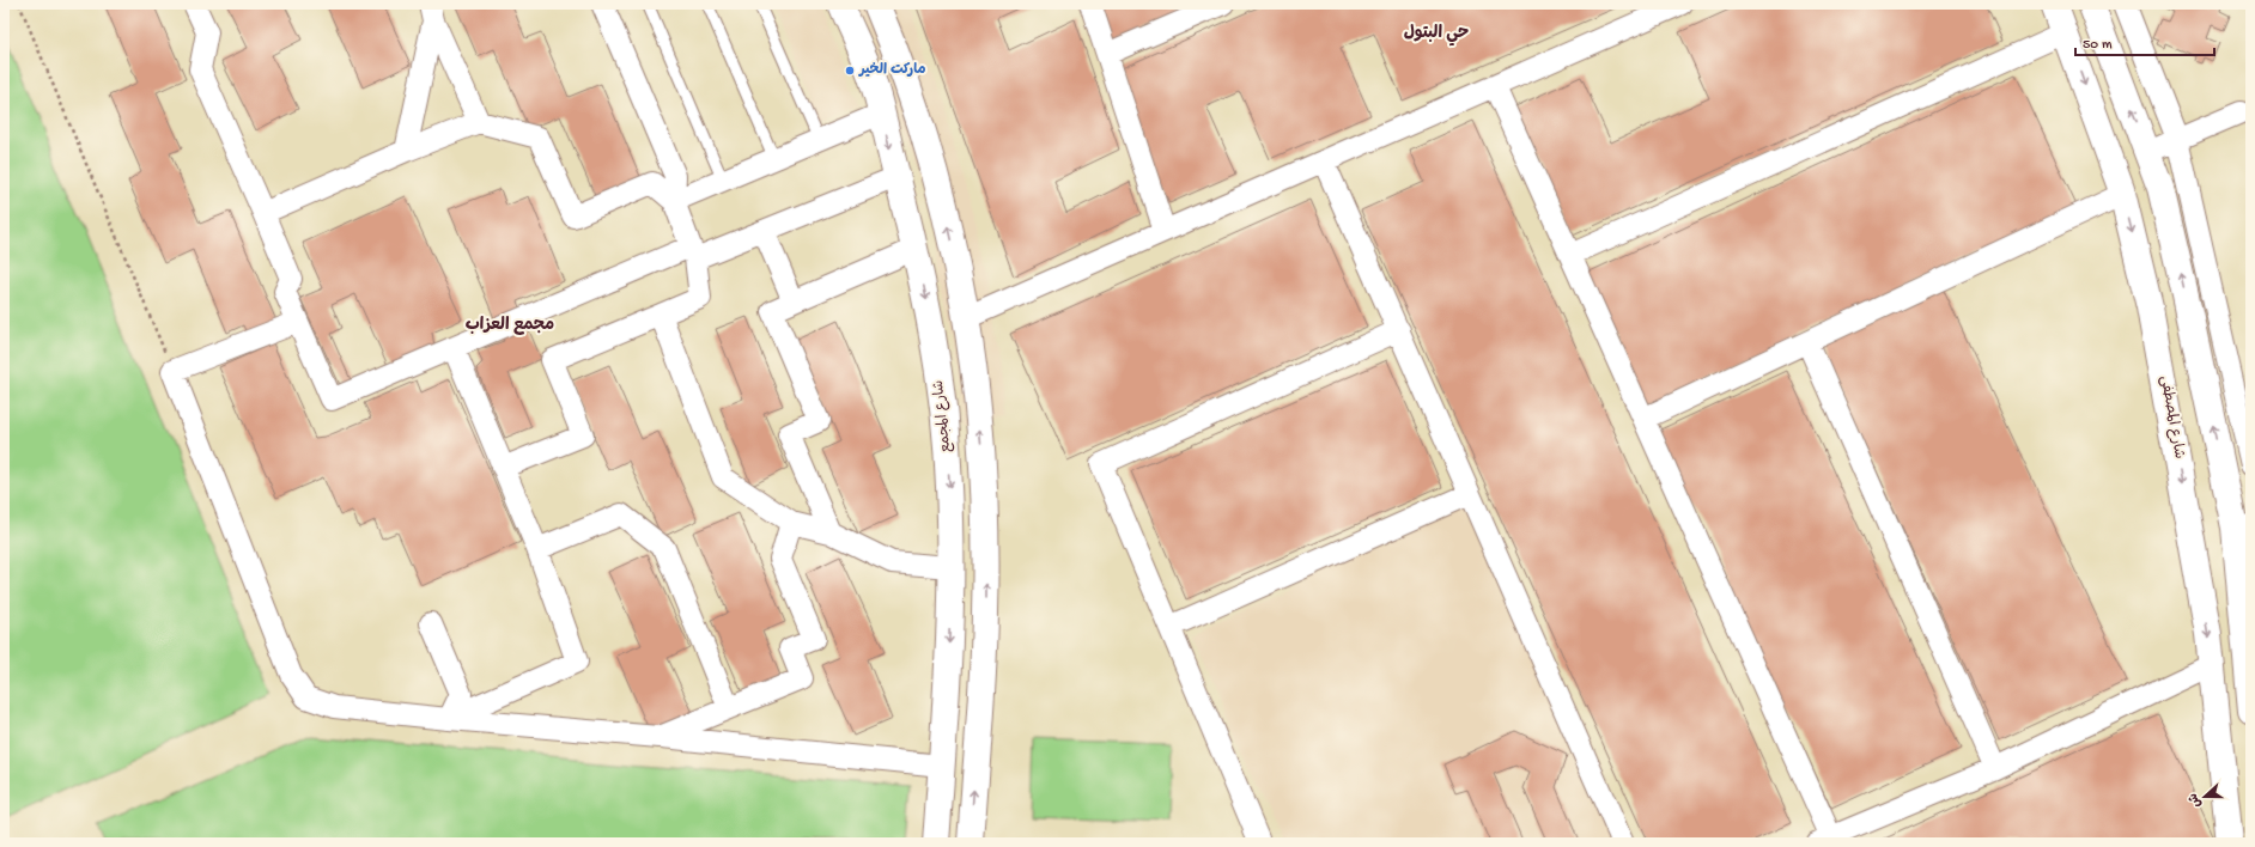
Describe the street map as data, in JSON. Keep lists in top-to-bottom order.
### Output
{
  "streets": {
    "street": ["شارع المجمع", "شارع المصطفى"]
  },
  "districts": ["حي البتول", "مجمع العزاب"],
  "places": ["ماركت الخير"],
  "scale_bar": "50 m",
  "north": "left"
}
